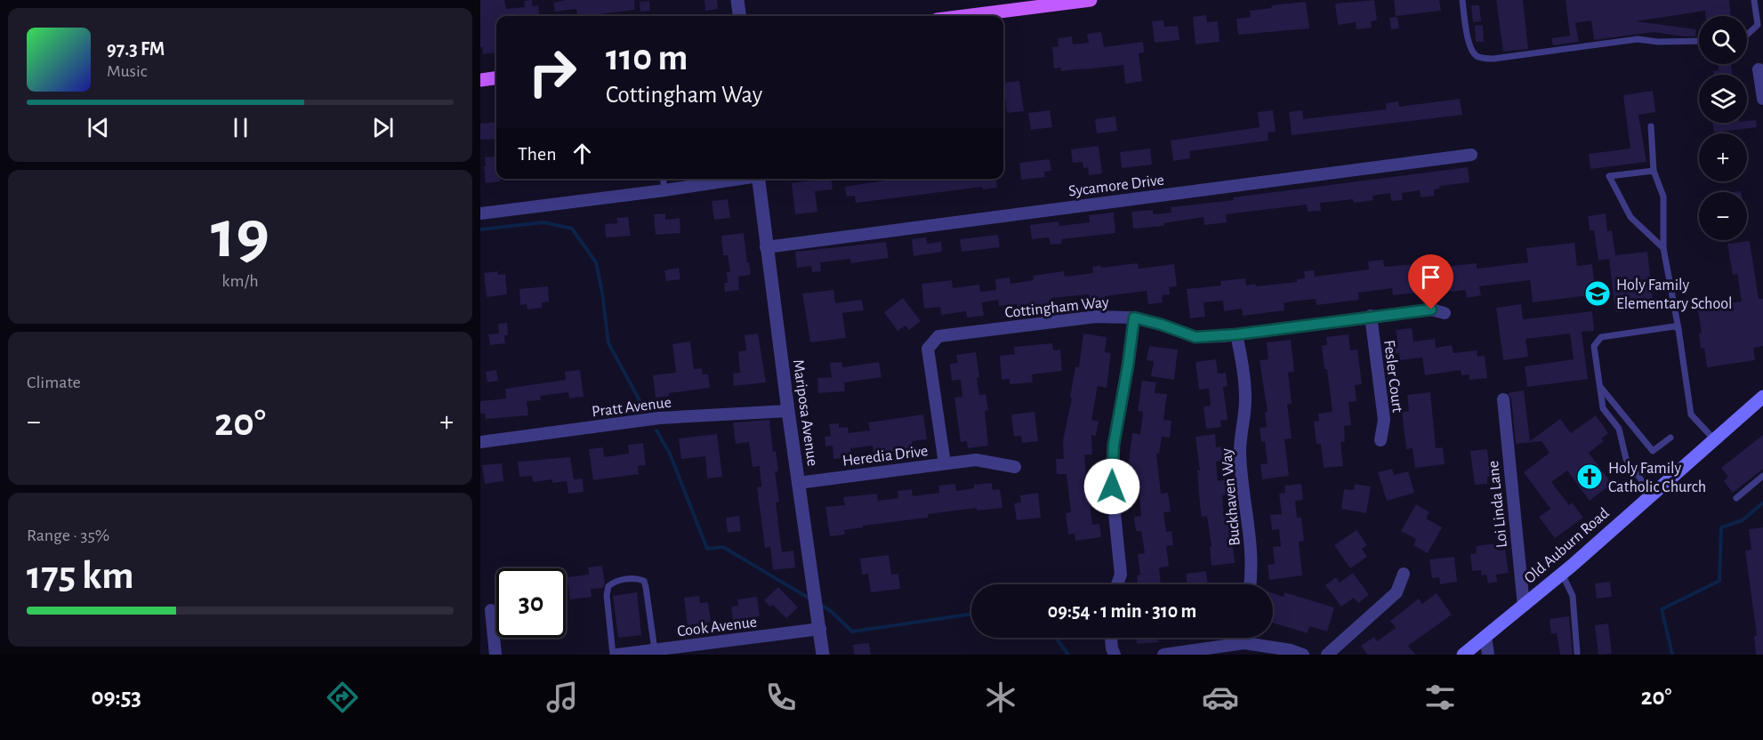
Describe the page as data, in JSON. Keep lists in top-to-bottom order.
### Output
{
  "streets": {
    "main road": ["Old Auburn Road"],
    "street": [
      "Sycamore Drive",
      "Cottingham Way",
      "Fesler Court",
      "Pratt Avenue",
      "Mariposa Avenue",
      "Heredia Drive",
      "Buckhaven Way",
      "Loi Linda Lane",
      "Cook Avenue"
    ]
  },
  "crossings": [
    ["Sycamore Drive", "Mariposa Avenue"],
    ["Cottingham Way", "Fesler Court"],
    ["Cottingham Way", "Heredia Drive"],
    ["Cottingham Way", "Buckhaven Way"],
    ["Pratt Avenue", "Mariposa Avenue"],
    ["Mariposa Avenue", "Heredia Drive"],
    ["Mariposa Avenue", "Cook Avenue"],
    ["Loi Linda Lane", "Old Auburn Road"]
  ],
  "places": {
    "school or university": ["Holy Family Elementary School"],
    "church": ["Holy Family Catholic Church"]
  },
  "page": {
    "map_buttons": ["+", "−"],
    "turn": ["110 m", "Cottingham Way"],
    "song": ["97.3 FM", "Music"],
    "then": "Then",
    "tile": [
      ["19", "km/h"],
      "Climate",
      ["Range · 35%", "175 km"]
    ],
    "heat": ["−", "20°", "+"],
    "limit": "30",
    "trip": "09:54 · 1 min · 310 m",
    "tabs": ["09:53", "20°"]
  }
}
